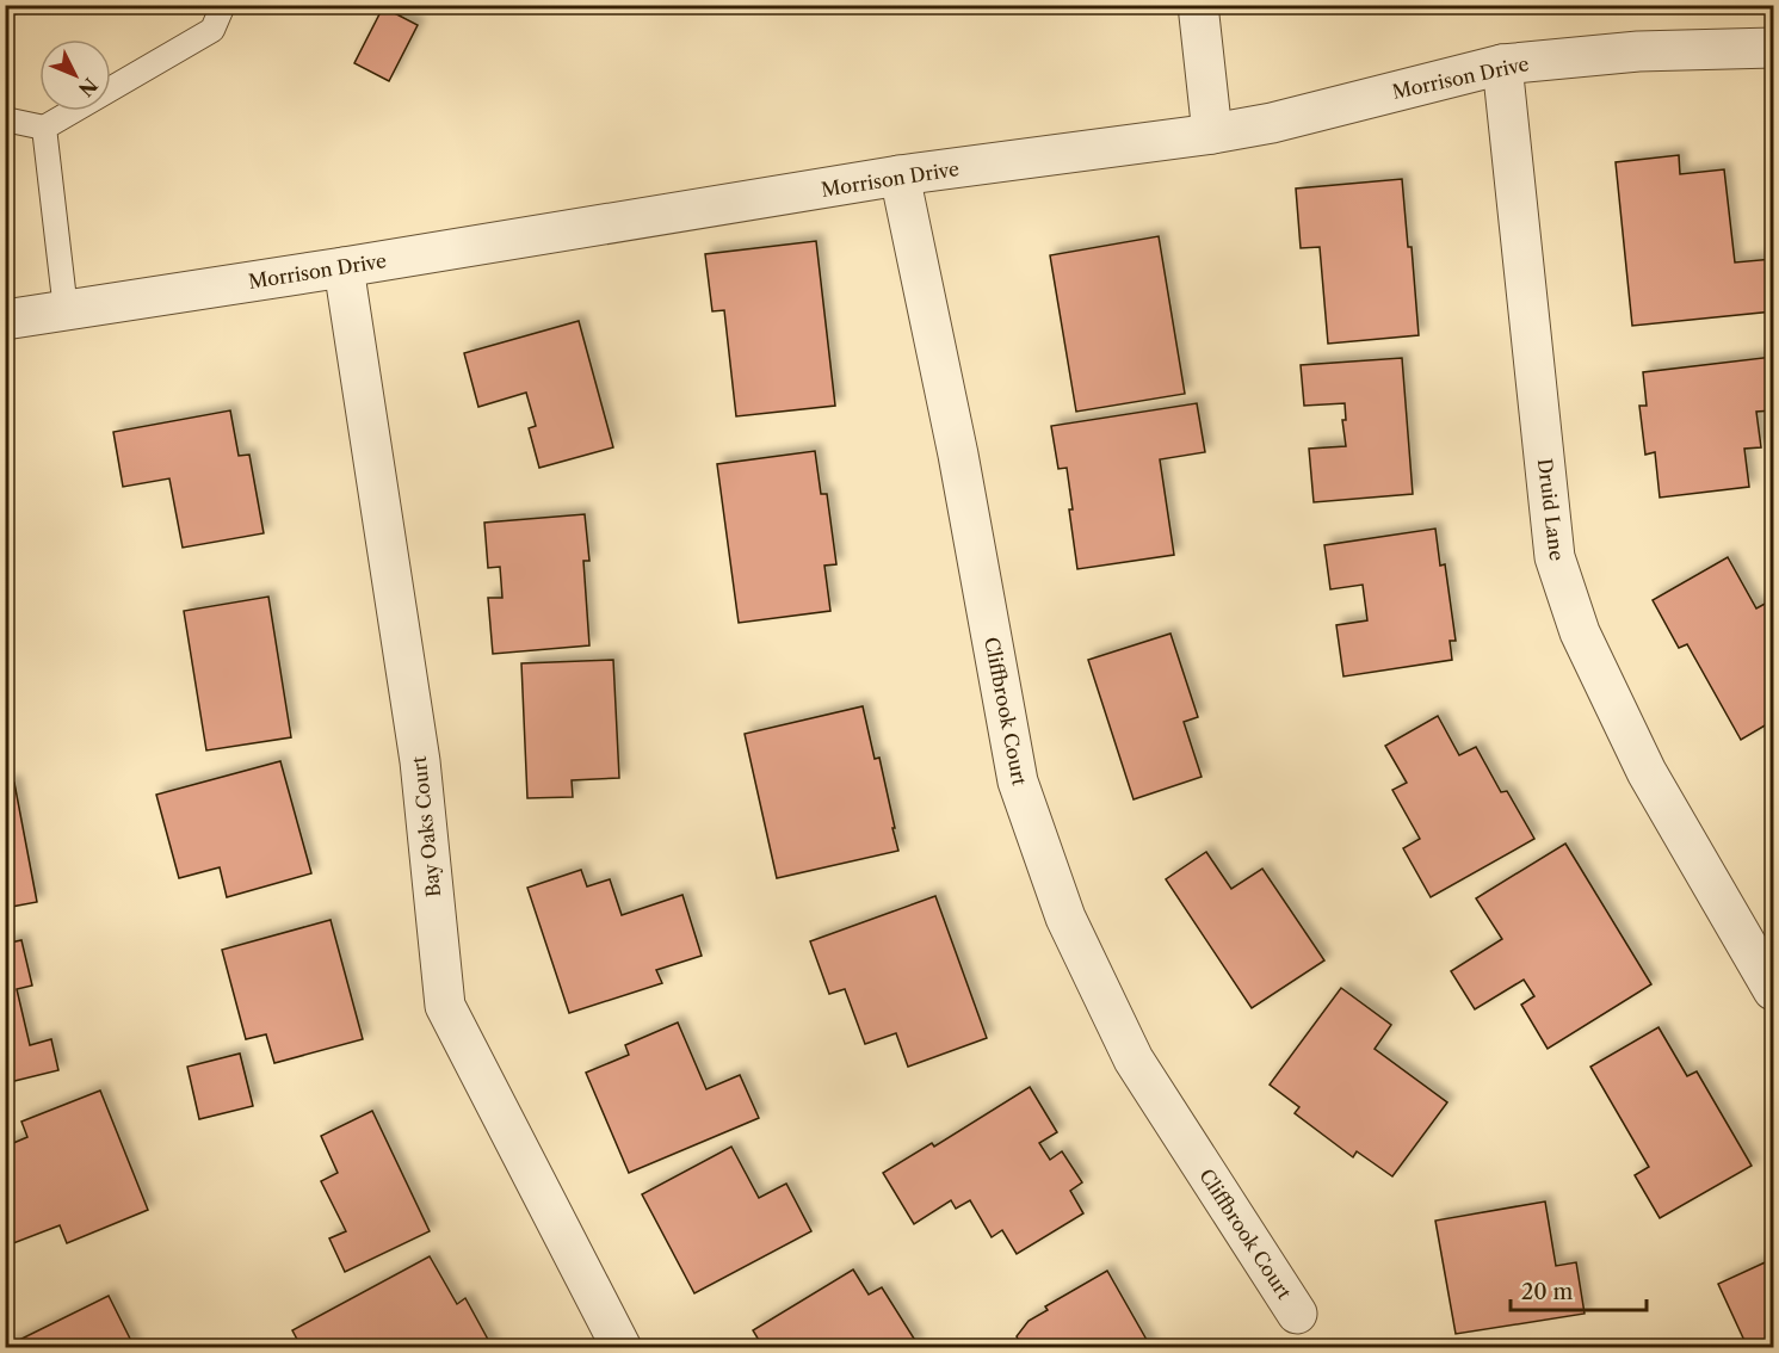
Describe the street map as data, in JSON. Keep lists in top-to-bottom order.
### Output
{
  "streets": {
    "street": [
      "Morrison Drive",
      "Druid Lane",
      "Cliffbrook Court",
      "Bay Oaks Court"
    ]
  },
  "crossings": [
    ["Morrison Drive", "Druid Lane"],
    ["Morrison Drive", "Cliffbrook Court"],
    ["Morrison Drive", "Bay Oaks Court"]
  ],
  "scale_bar": "20 m",
  "north": "bottom right"
}
